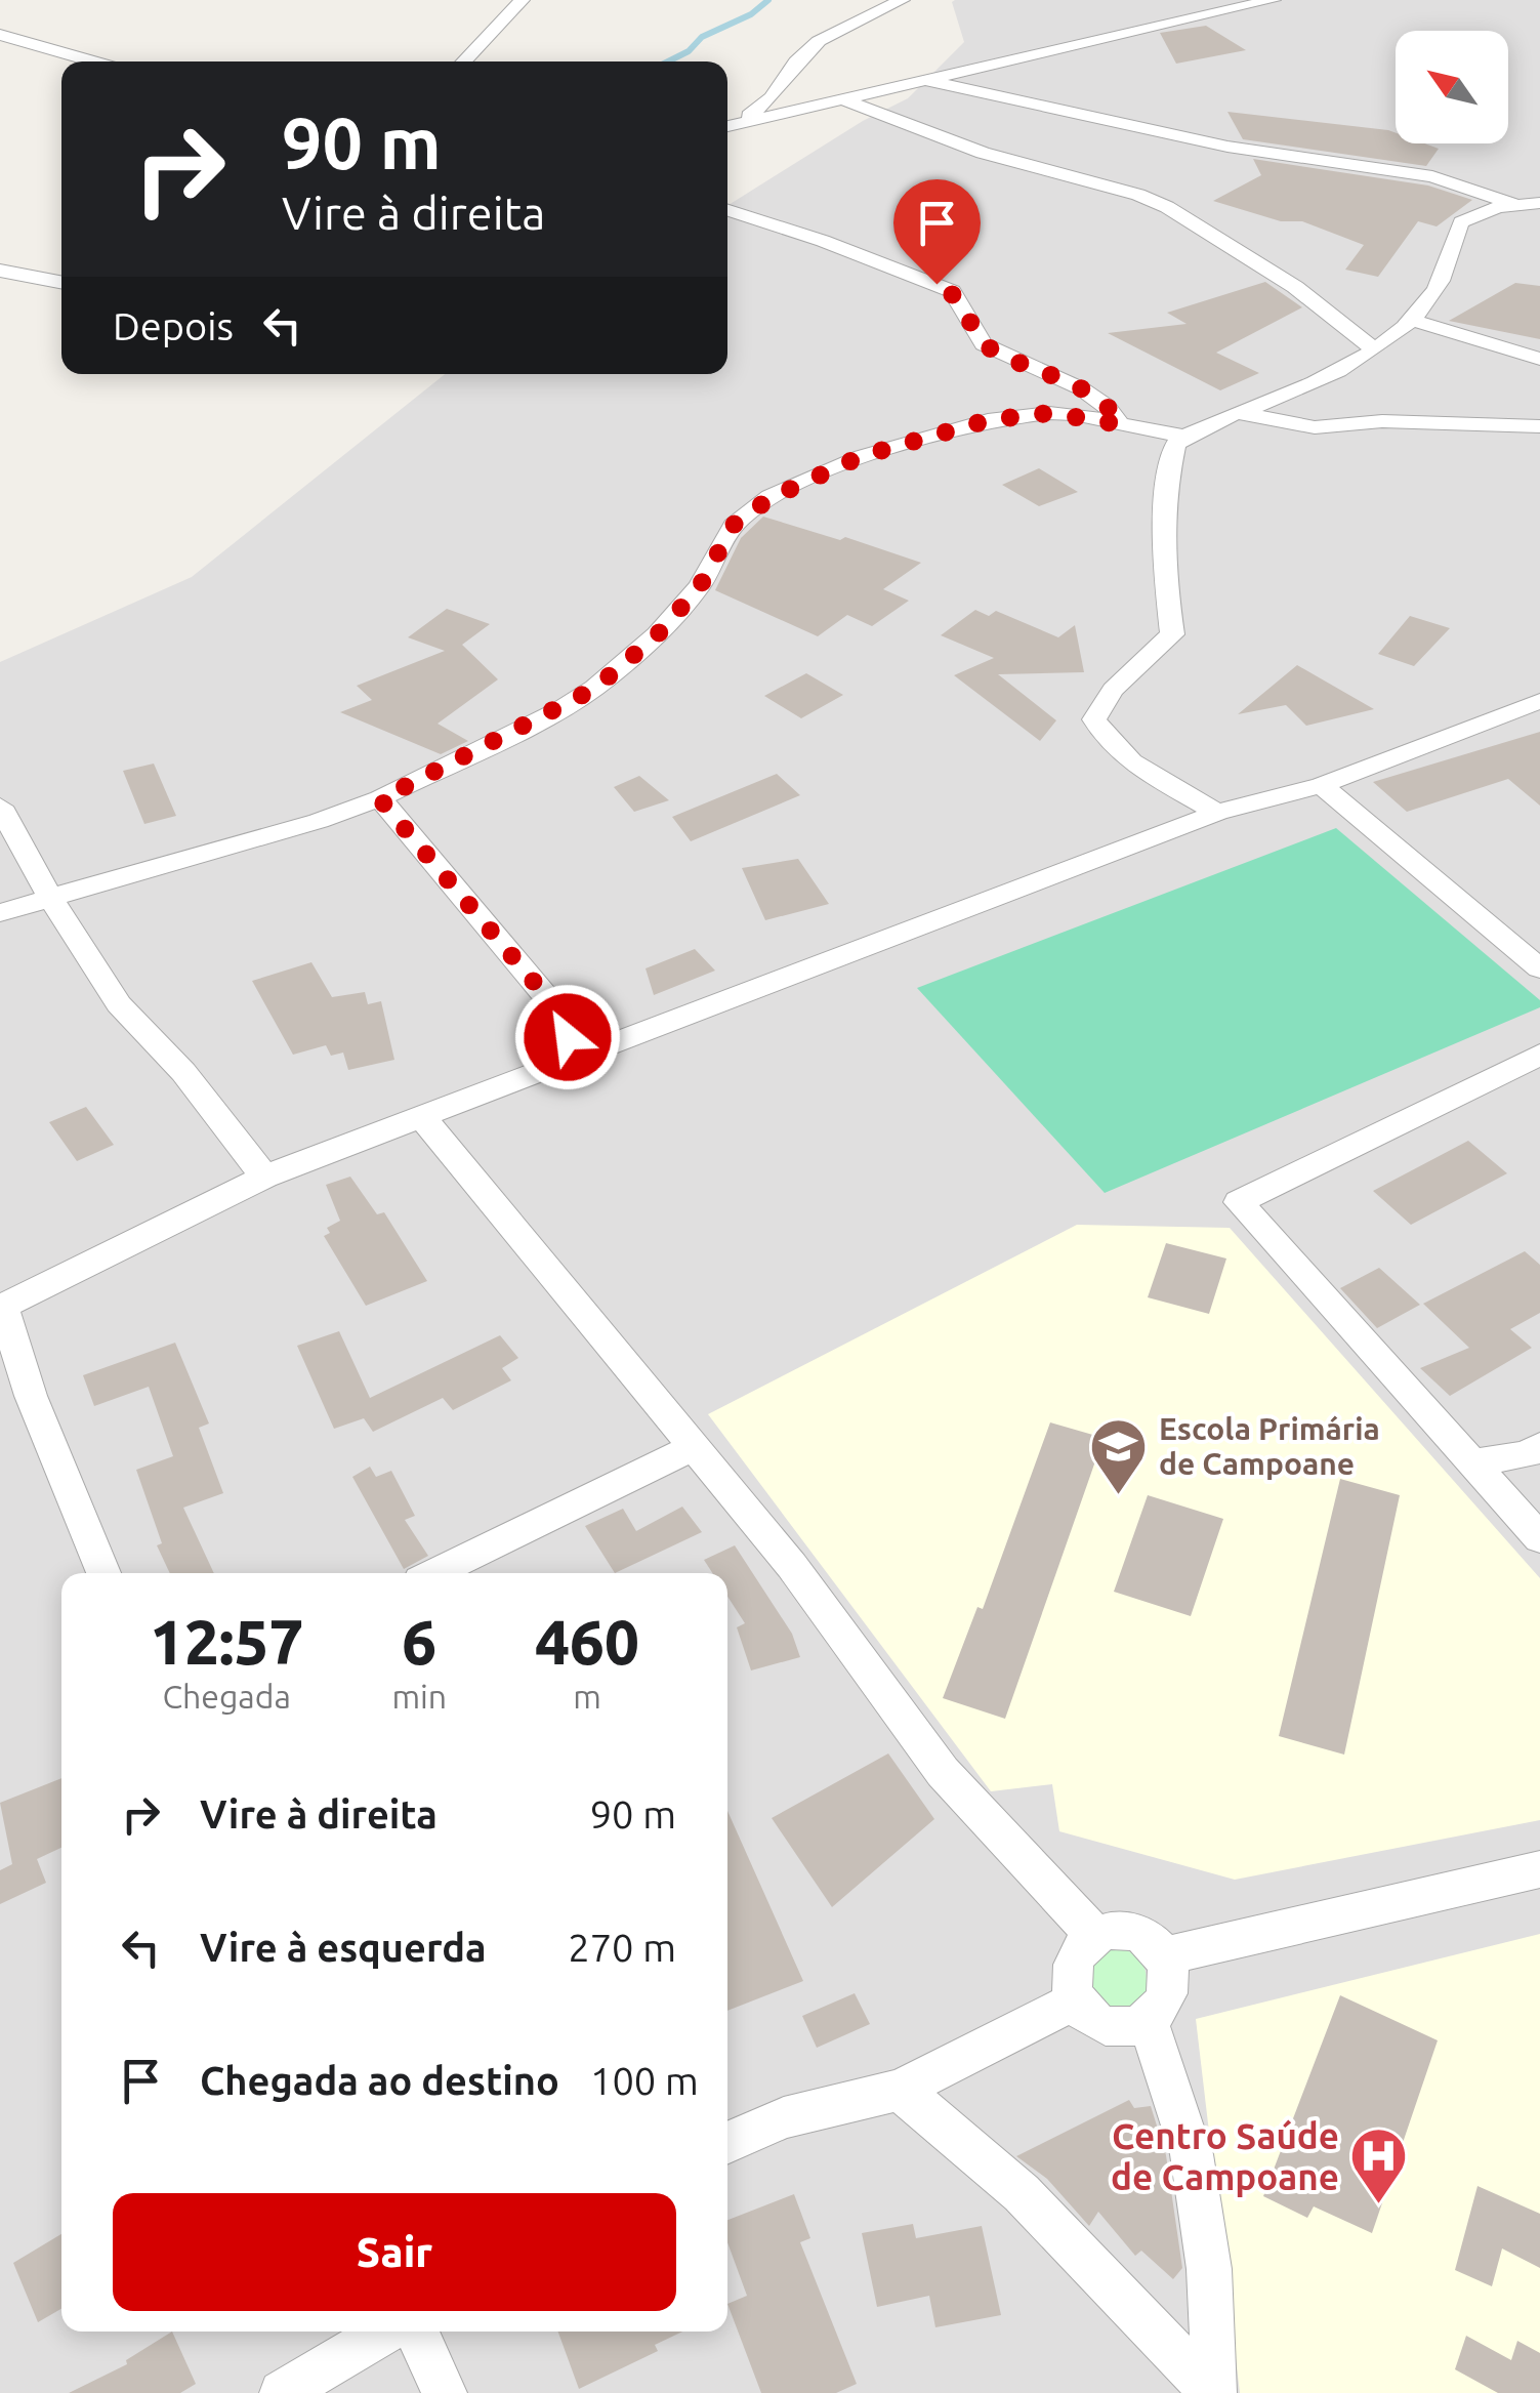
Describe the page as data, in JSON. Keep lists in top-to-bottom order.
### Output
{
  "places": {
    "school or university": ["Escola Primária de Campoane"],
    "hospital": ["Centro Saúde de Campoane"]
  },
  "north": "top left",
  "page": {
    "turn": ["90 m", "Vire à direita"],
    "then": "Depois",
    "eta": [
      "12:57",
      "Chegada",
      "6",
      "min",
      "460",
      "m"
    ],
    "list": [
      {
        "name": "Vire à direita",
        "value": "90 m"
      },
      {
        "name": "Vire à esquerda",
        "value": "270 m"
      },
      {
        "name": "Chegada ao destino",
        "value": "100 m"
      }
    ],
    "buttons": "Sair"
  }
}
